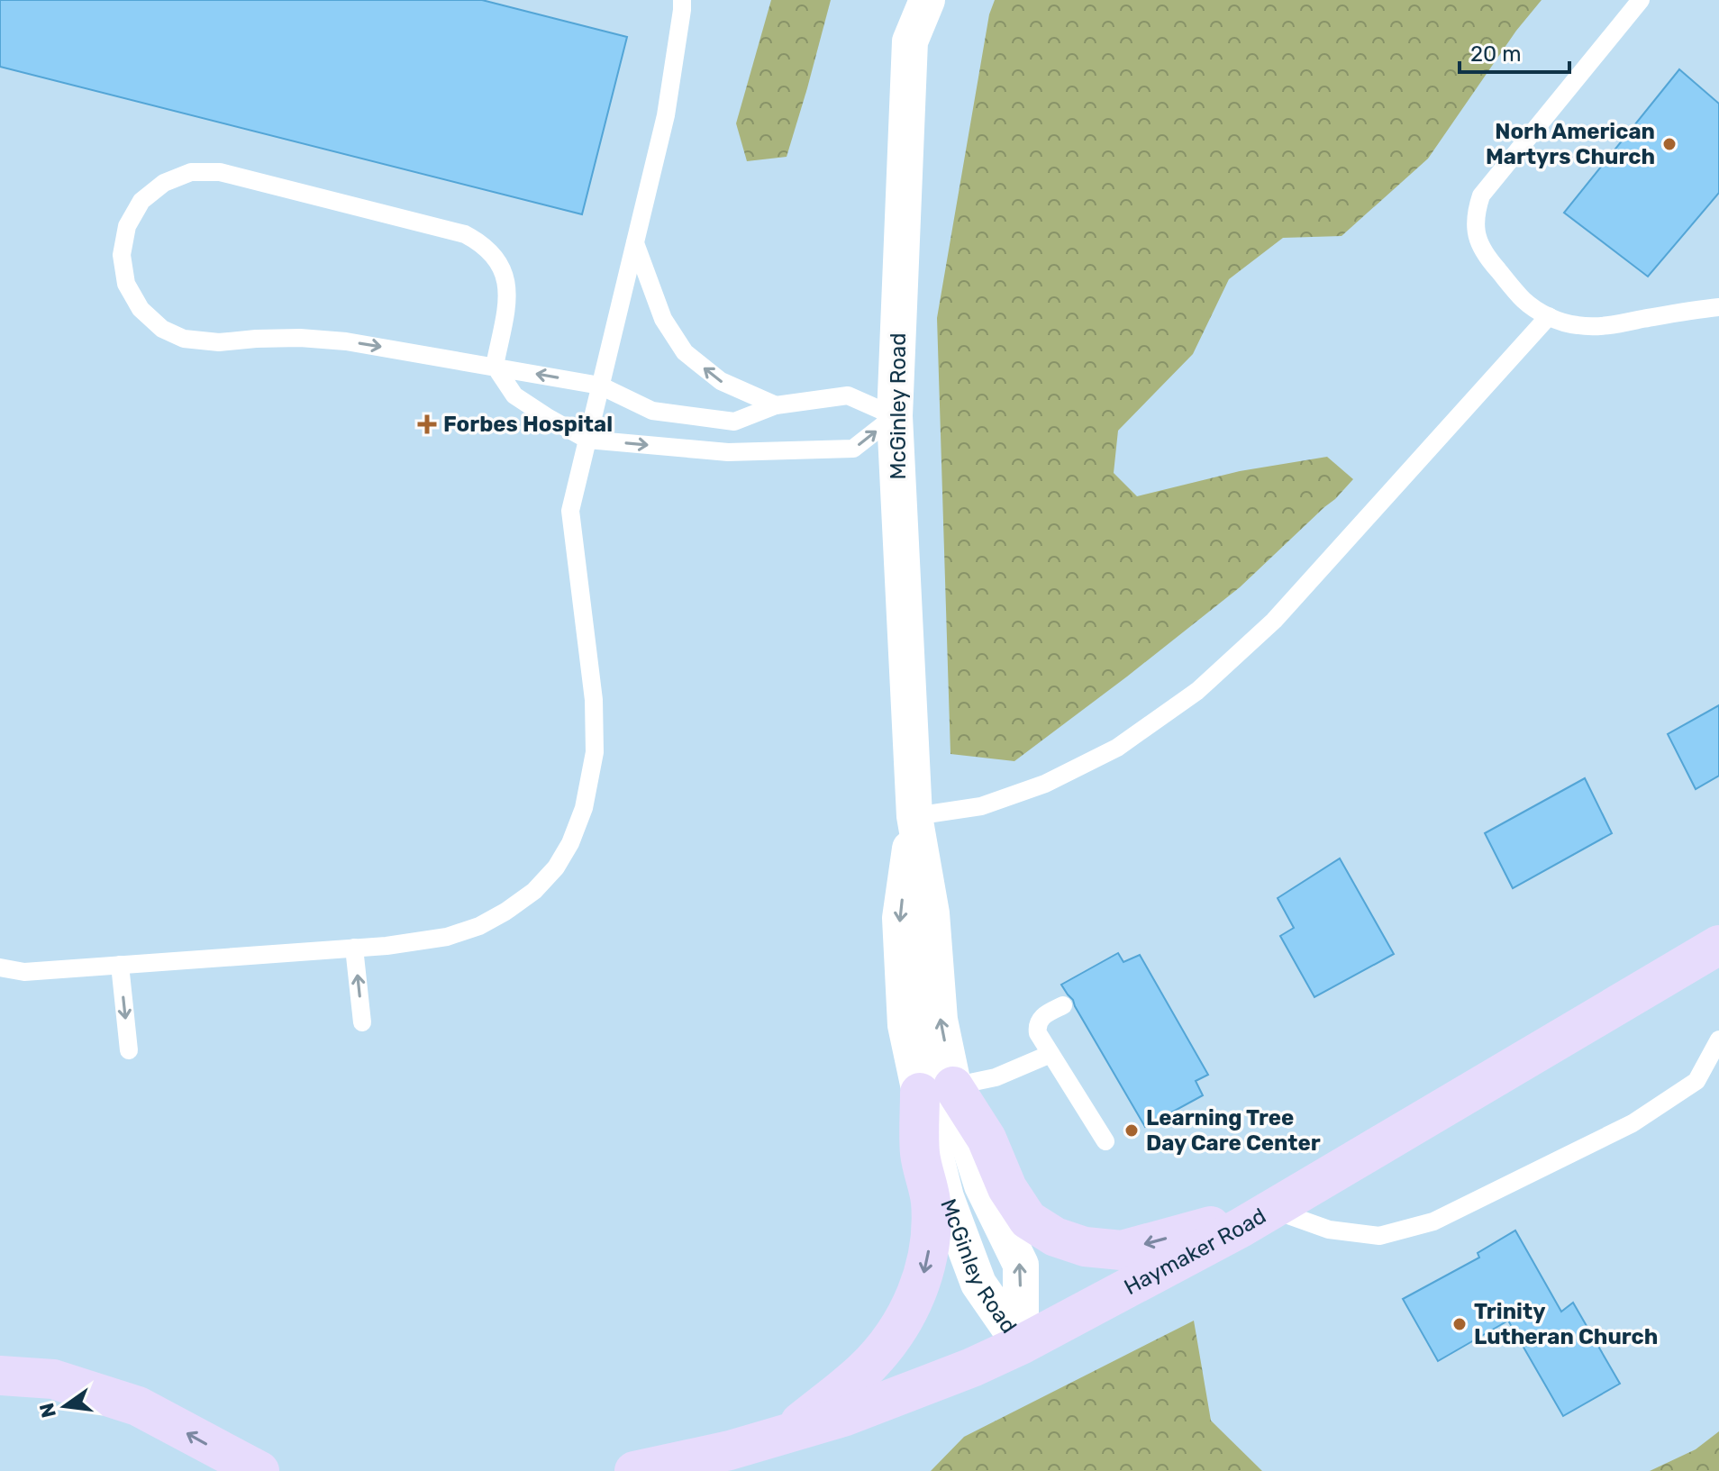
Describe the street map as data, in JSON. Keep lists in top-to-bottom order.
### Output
{
  "streets": {
    "main road": ["Haymaker Road"],
    "street": ["McGinley Road"]
  },
  "crossings": [
    ["McGinley Road", "Haymaker Road"]
  ],
  "places": {
    "other": ["Norh American Martyrs Church", "Learning Tree Day Care Center", "Trinity Lutheran Church"],
    "health": ["Forbes Hospital"]
  },
  "scale_bar": "20 m",
  "north": "left"
}
